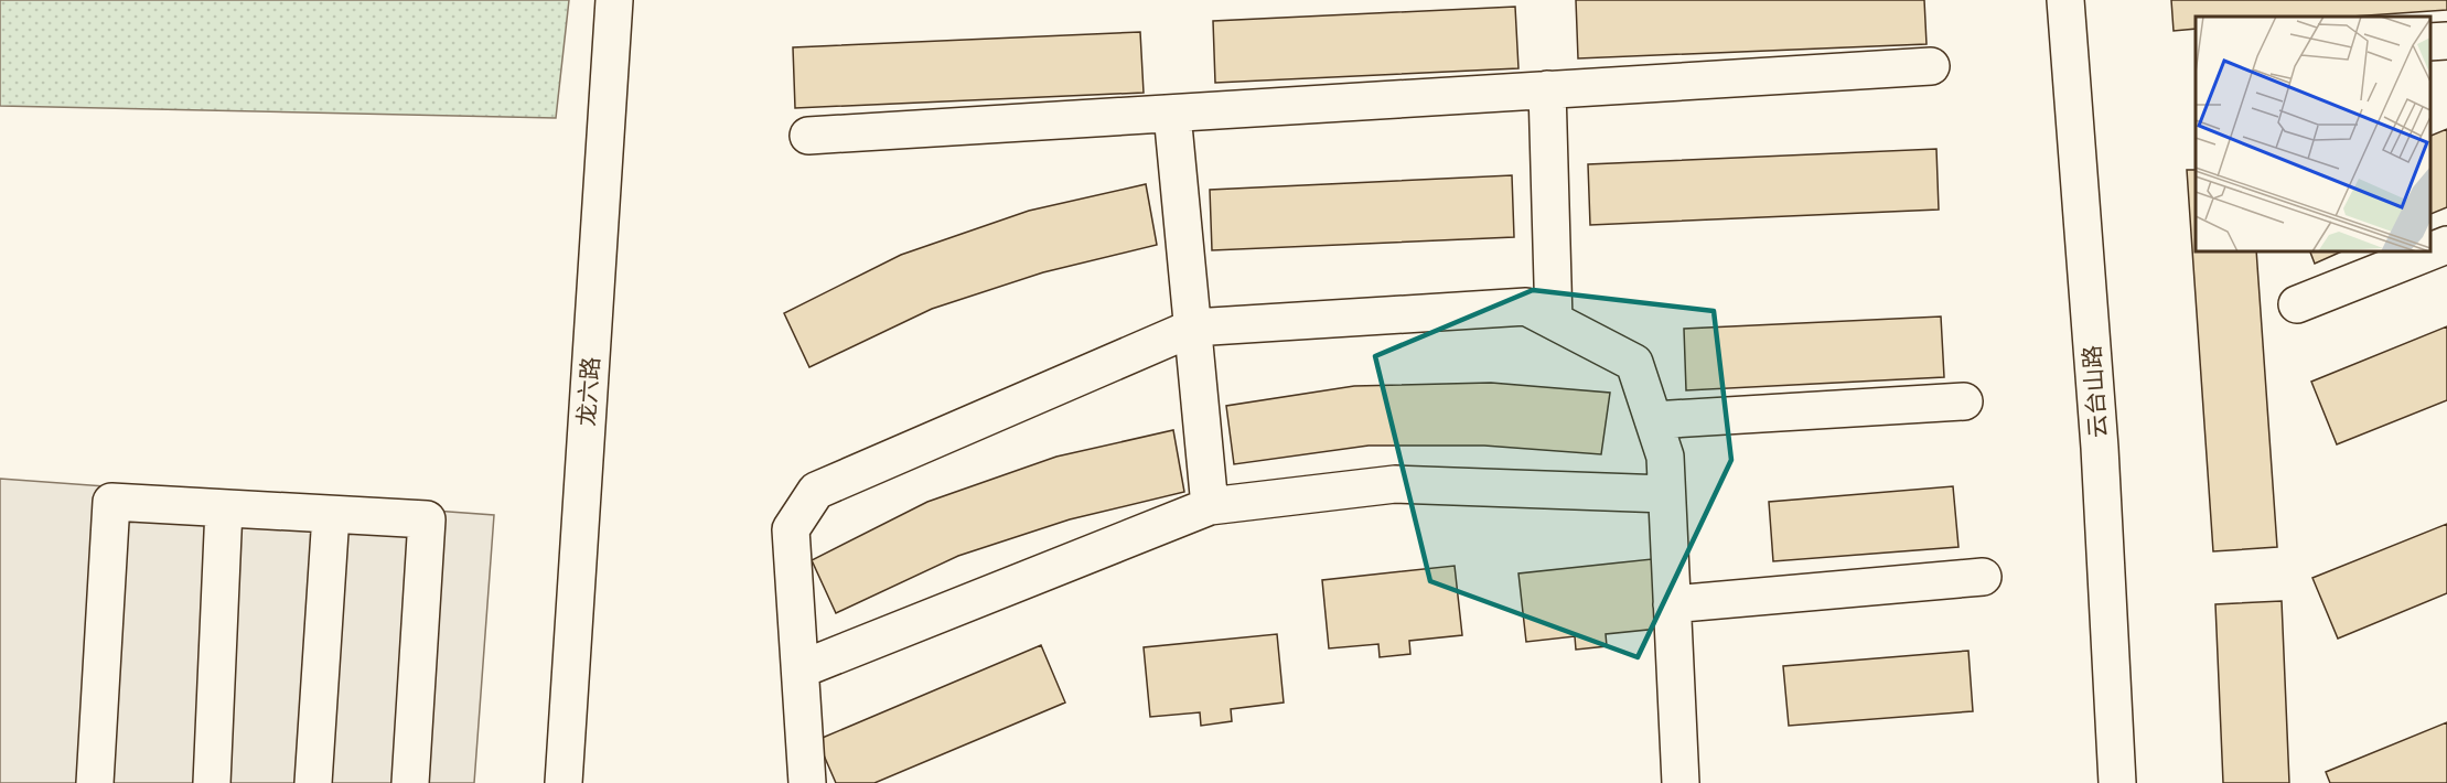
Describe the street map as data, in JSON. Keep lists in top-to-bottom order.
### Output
{
  "streets": {
    "street": ["龙六路", "云台山路"]
  }
}
